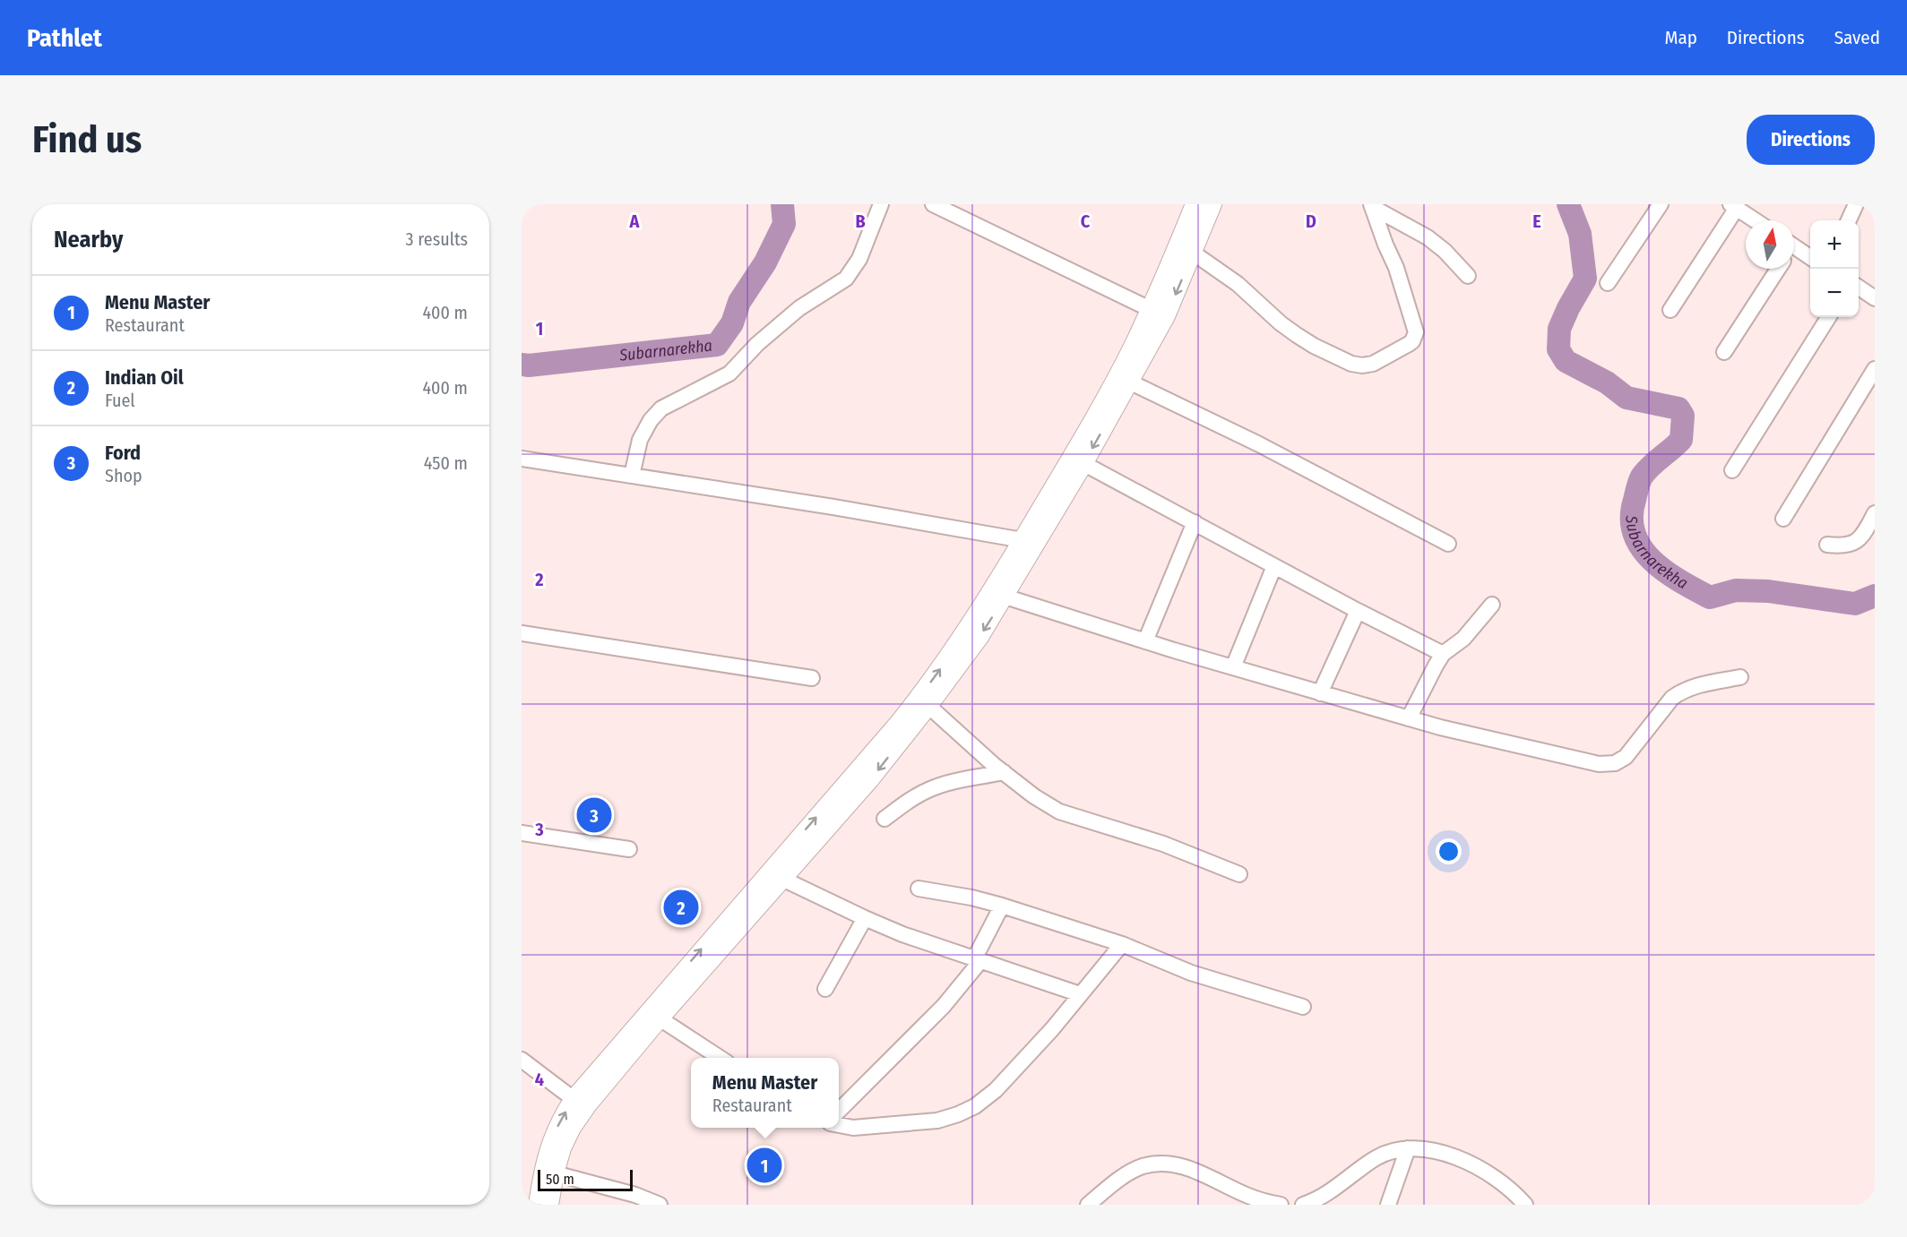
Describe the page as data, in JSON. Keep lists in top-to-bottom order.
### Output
{
  "water": ["Subarnarekha"],
  "scale_bar": "50 m",
  "north": "top",
  "page": {
    "header": "Pathlet",
    "nav": ["Map", "Directions", "Saved"],
    "buttons": "Directions",
    "title": "Find us",
    "heading": ["Nearby", "3 results"],
    "map_buttons": ["+", "−"],
    "list": [
      {
        "mark": "1",
        "name": "Menu Master",
        "note": "Restaurant",
        "value": "400 m"
      },
      {
        "mark": "2",
        "name": "Indian Oil",
        "note": "Fuel",
        "value": "400 m"
      },
      {
        "mark": "3",
        "name": "Ford",
        "note": "Shop",
        "value": "450 m"
      }
    ],
    "pins": ["3", "2", "1"],
    "popup": ["Menu Master", "Restaurant"],
    "scale": "50 m"
  },
  "grid": {
    "columns": [
      "A",
      "B",
      "C",
      "D",
      "E"
    ],
    "rows": [
      "1",
      "2",
      "3",
      "4"
    ]
  }
}
